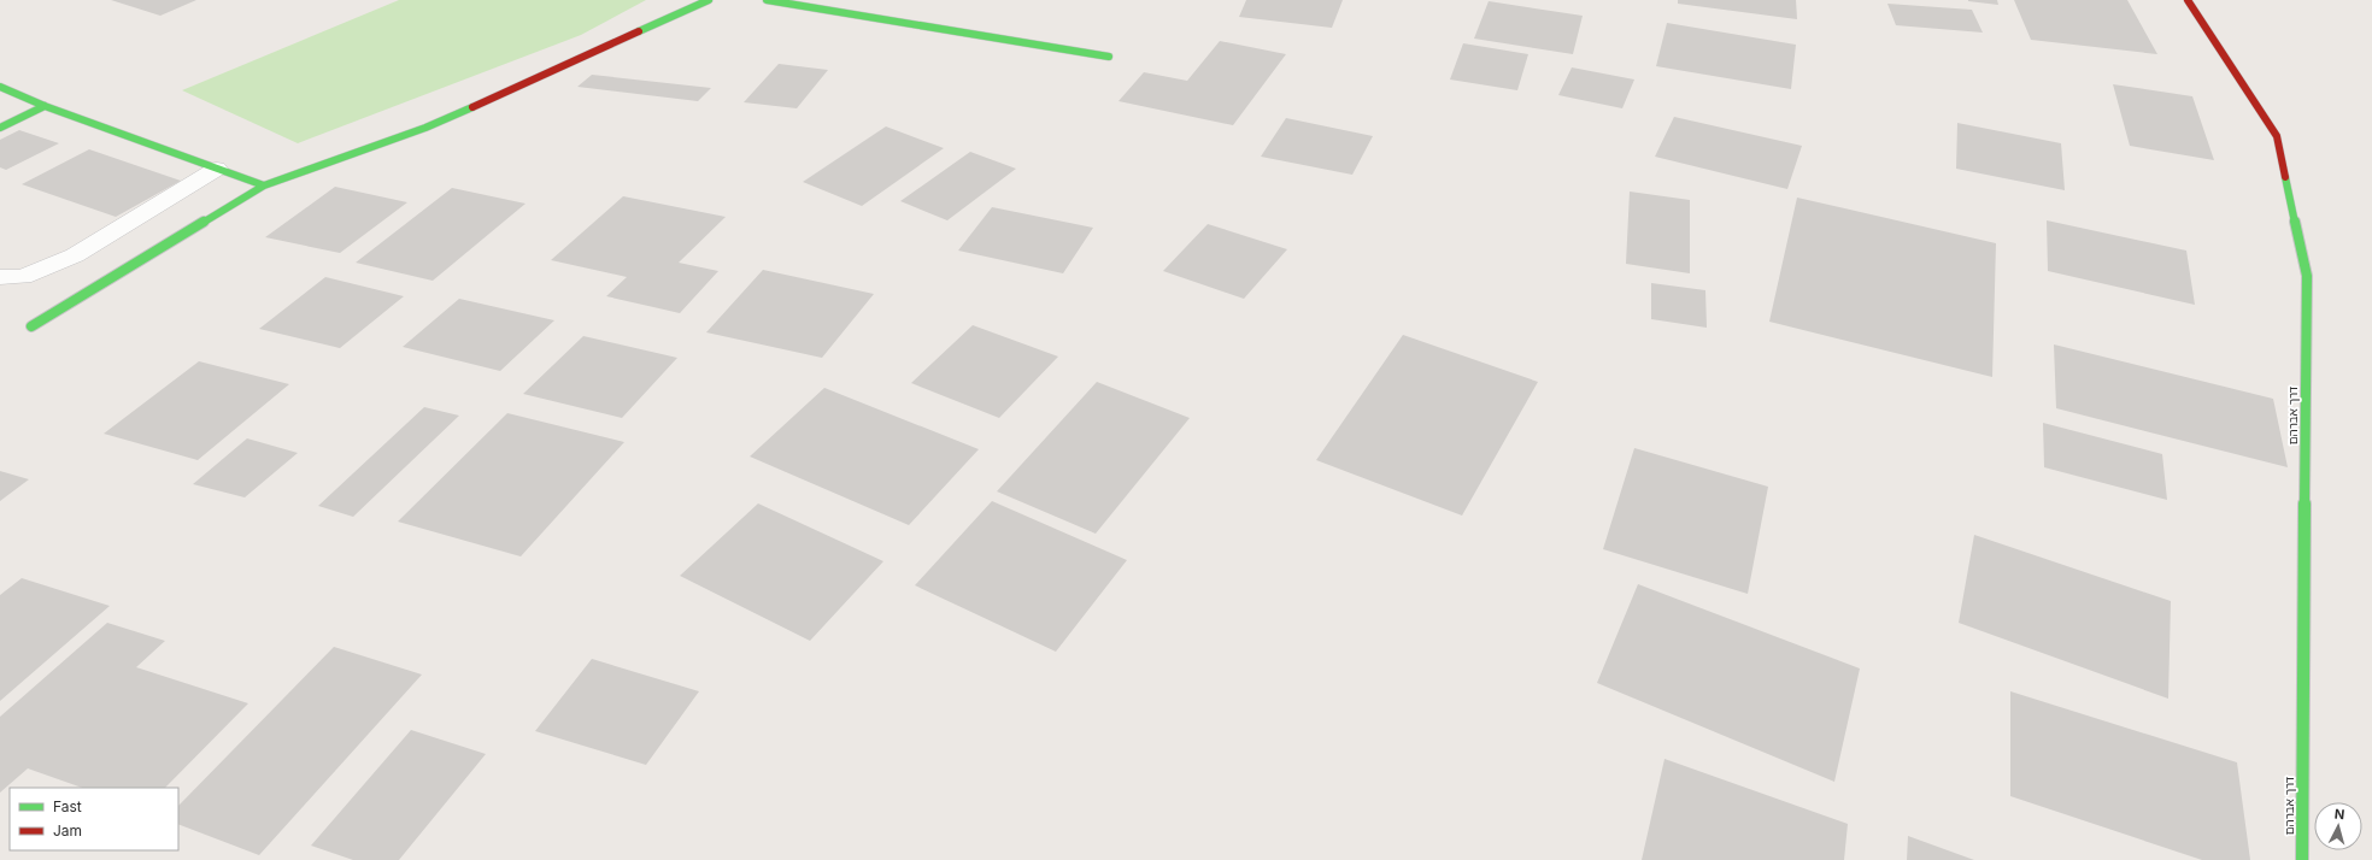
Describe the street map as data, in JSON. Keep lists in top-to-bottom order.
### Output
{
  "streets": {
    "street": ["דרך אברהם"]
  },
  "legend": ["Fast", "Jam"],
  "north": "top"
}
